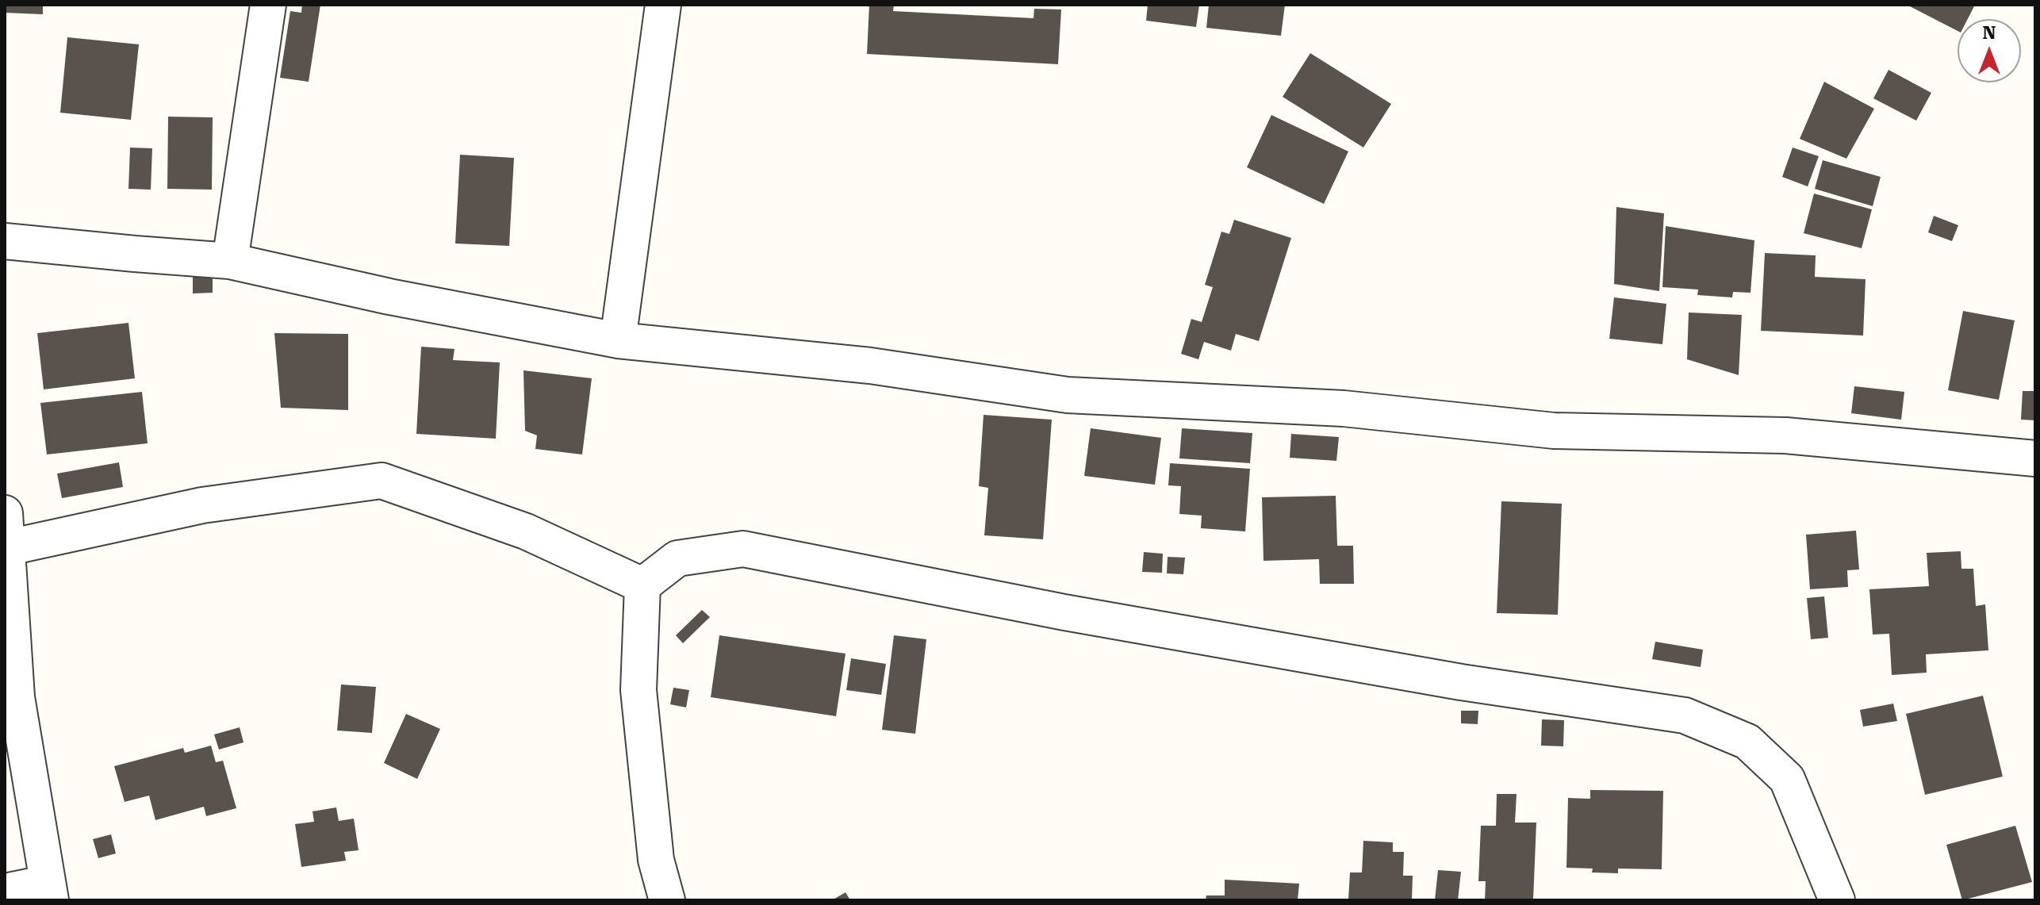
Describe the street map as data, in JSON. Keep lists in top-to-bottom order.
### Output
{
  "north": "top"
}
